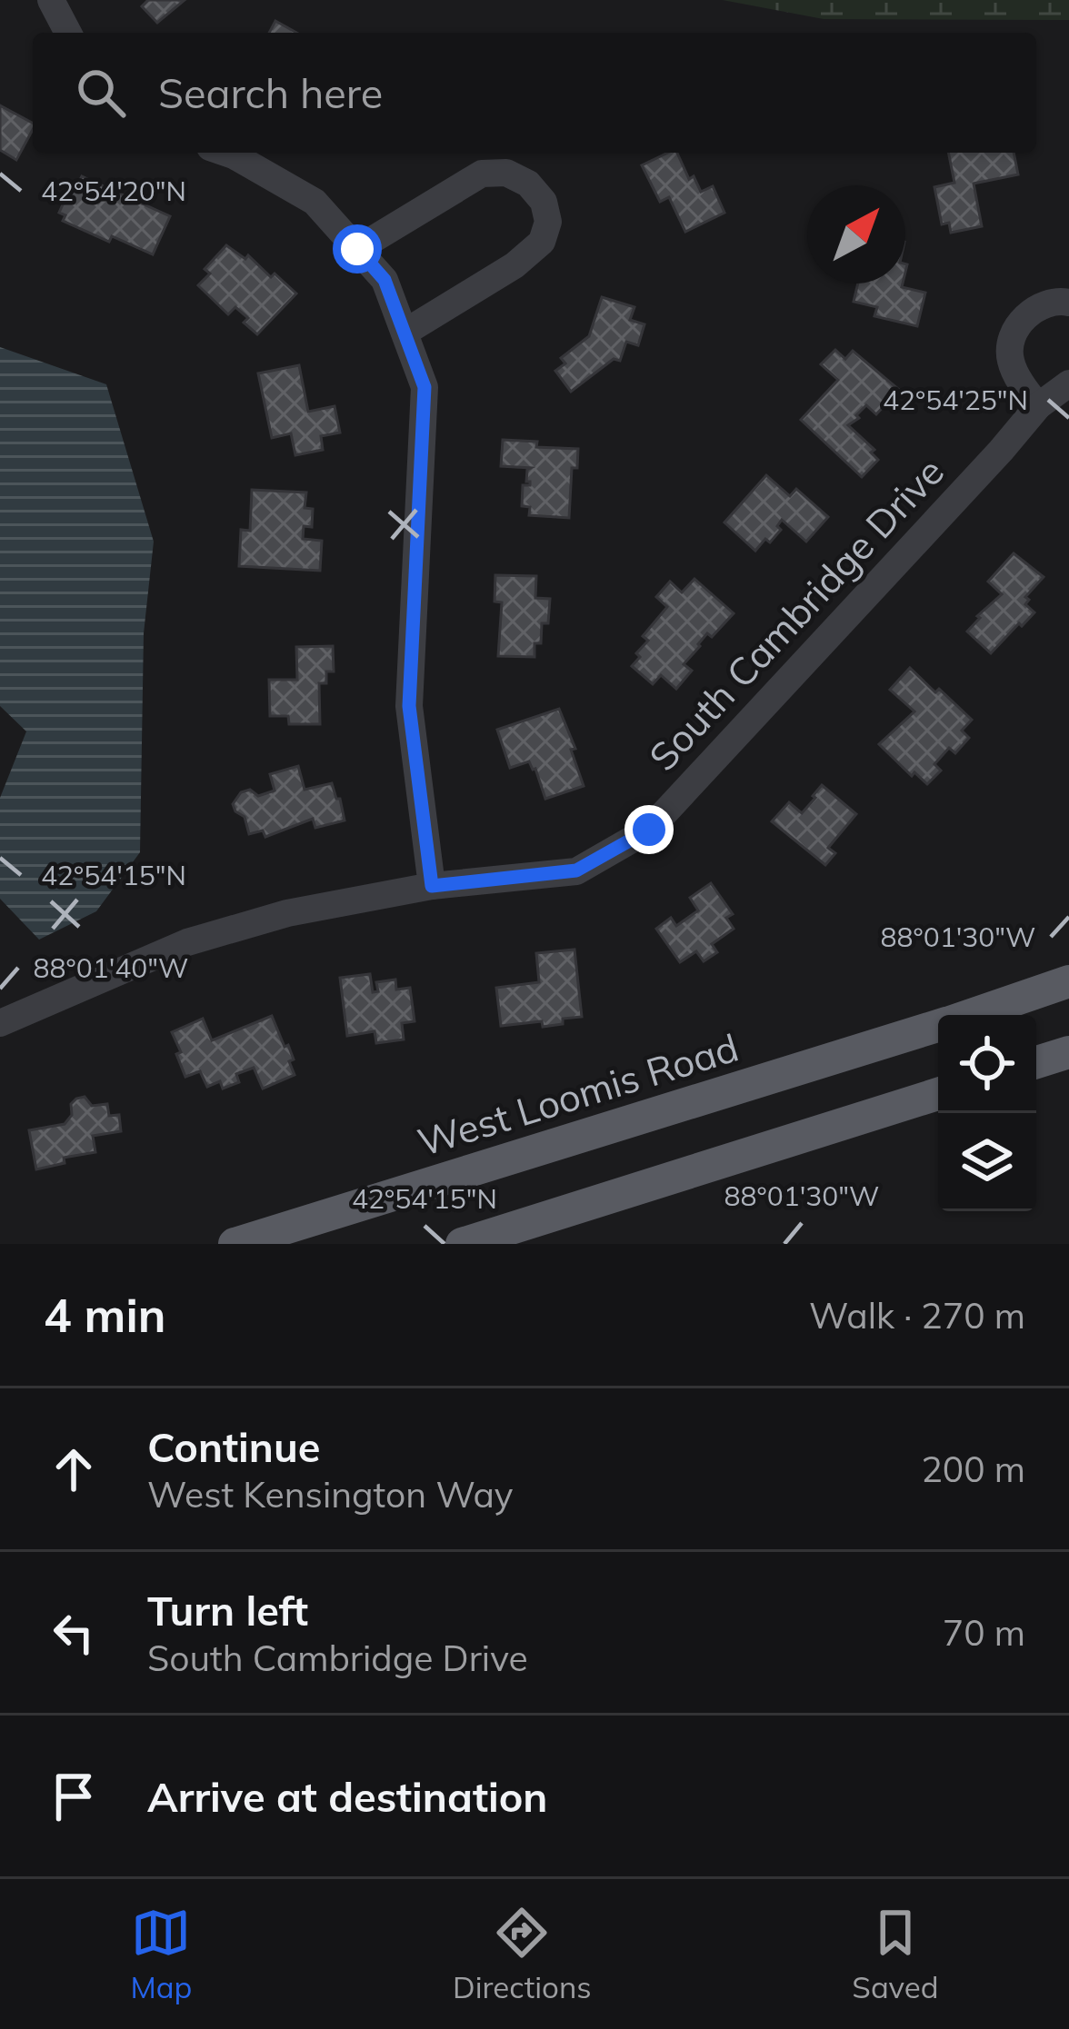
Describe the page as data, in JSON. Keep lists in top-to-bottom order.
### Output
{
  "streets": {
    "main road": ["West Loomis Road"],
    "street": ["South Cambridge Drive"]
  },
  "north": "top right",
  "page": {
    "search": "Search here",
    "heading": ["4 min", "Walk · 270 m"],
    "list": [
      ["Continue", "West Kensington Way", "200 m"],
      ["Turn left", "South Cambridge Drive", "70 m"],
      "Arrive at destination"
    ],
    "nav": ["Map", "Directions", "Saved"]
  },
  "coordinates": [
    "42°54'20\"N",
    "42°54'25\"N",
    "42°54'15\"N",
    "88°01'30\"W",
    "88°01'40\"W"
  ]
}
